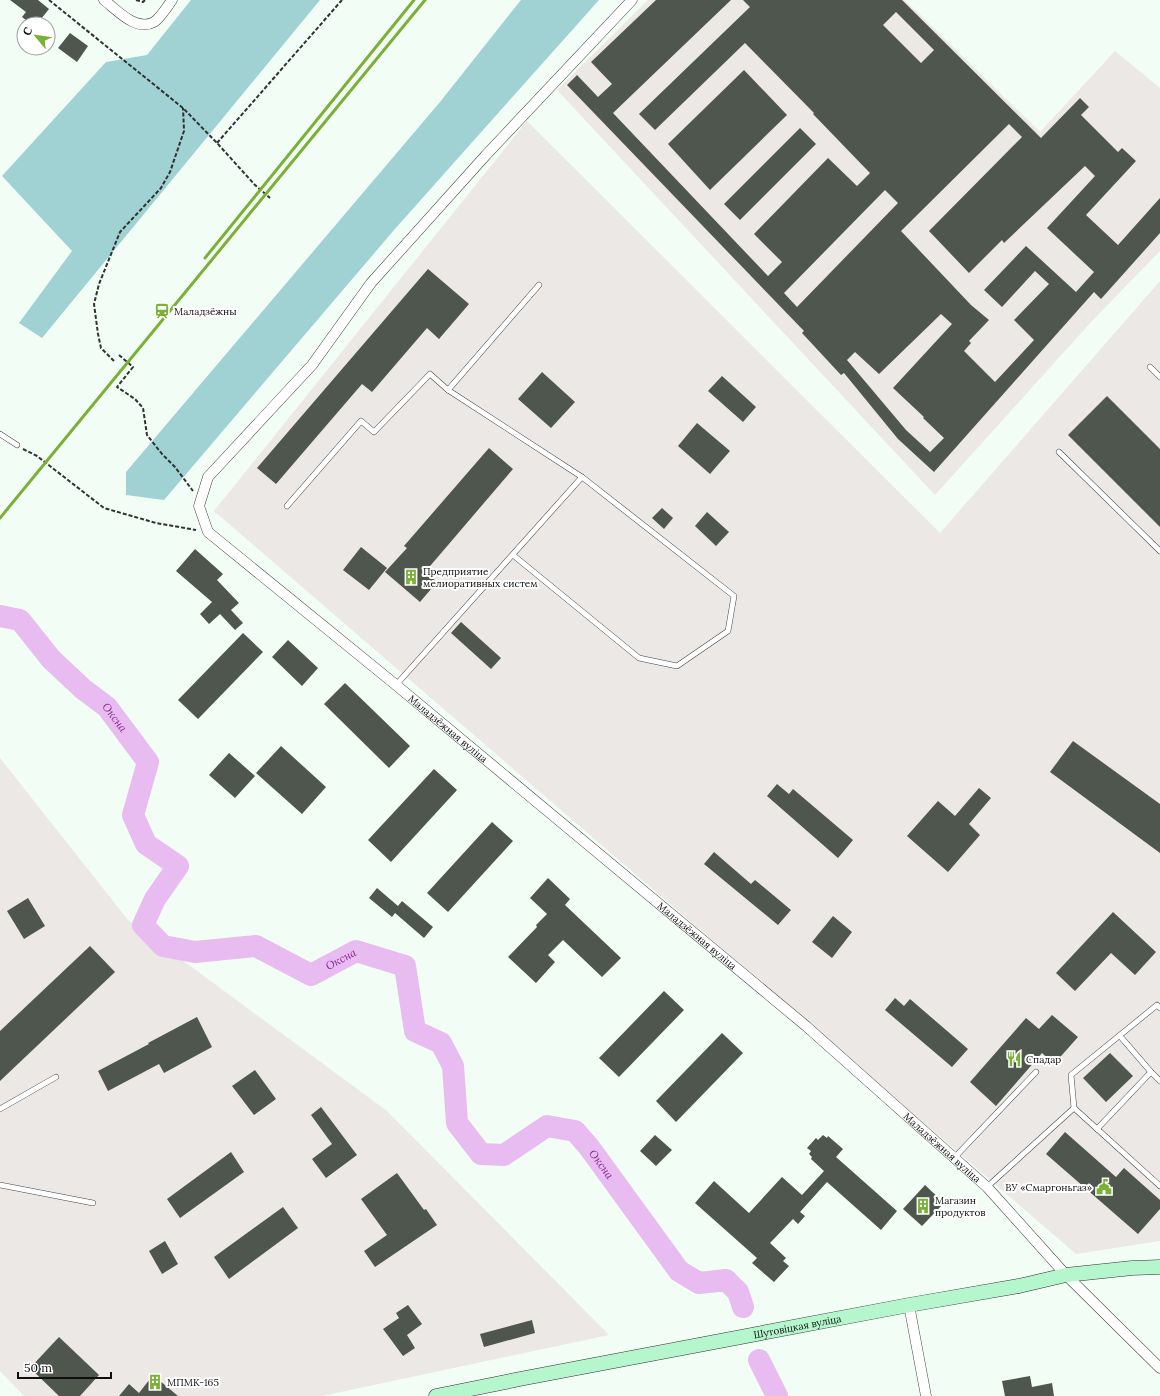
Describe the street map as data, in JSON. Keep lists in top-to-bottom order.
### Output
{
  "streets": {
    "main road": ["Шутовіцкая вуліца"],
    "street": ["Маладзёжная вуліца"]
  },
  "crossings": [
    ["Маладзёжная вуліца", "Шутовіцкая вуліца"]
  ],
  "water": ["Оксна"],
  "places": {
    "station": ["Маладзёжны"],
    "building": ["Предприятие мелиоративных систем", "Магазин продуктов", "МПМК-165"],
    "restaurant": ["Спадар"],
    "public building": ["ВУ «Смаргоньгаз»"]
  },
  "scale_bar": "50 m",
  "north": "top left"
}
